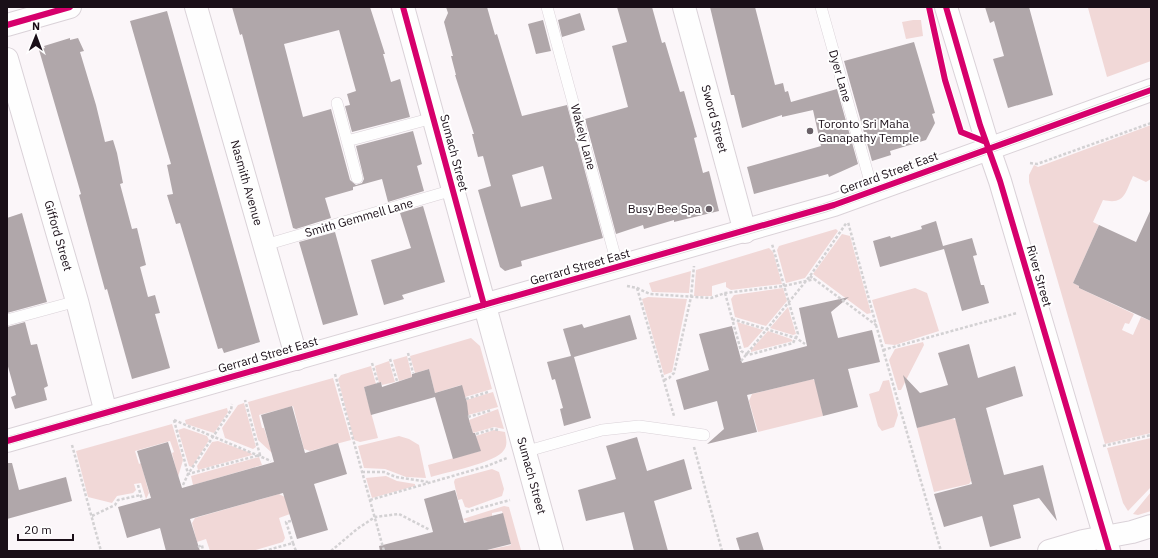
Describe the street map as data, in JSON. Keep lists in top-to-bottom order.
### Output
{
  "streets": {
    "street": [
      "Sword Street",
      "Sumach Street",
      "Gerrard Street East",
      "Nasmith Avenue",
      "Gifford Street",
      "River Street"
    ],
    "lane": ["Dyer Lane", "Wakely Lane", "Smith Gemmell Lane"]
  },
  "crossings": [
    ["Dyer Lane", "Gerrard Street East"],
    ["Sword Street", "Gerrard Street East"],
    ["Wakely Lane", "Gerrard Street East"],
    ["Sumach Street", "Gerrard Street East"],
    ["Sumach Street", "Smith Gemmell Lane"],
    ["Gerrard Street East", "Nasmith Avenue"],
    ["Gerrard Street East", "Gifford Street"],
    ["Gerrard Street East", "River Street"],
    ["Nasmith Avenue", "Smith Gemmell Lane"]
  ],
  "places": ["Toronto Sri Maha Ganapathy Temple", "Busy Bee Spa"],
  "scale_bar": "20 m",
  "north": "top"
}
